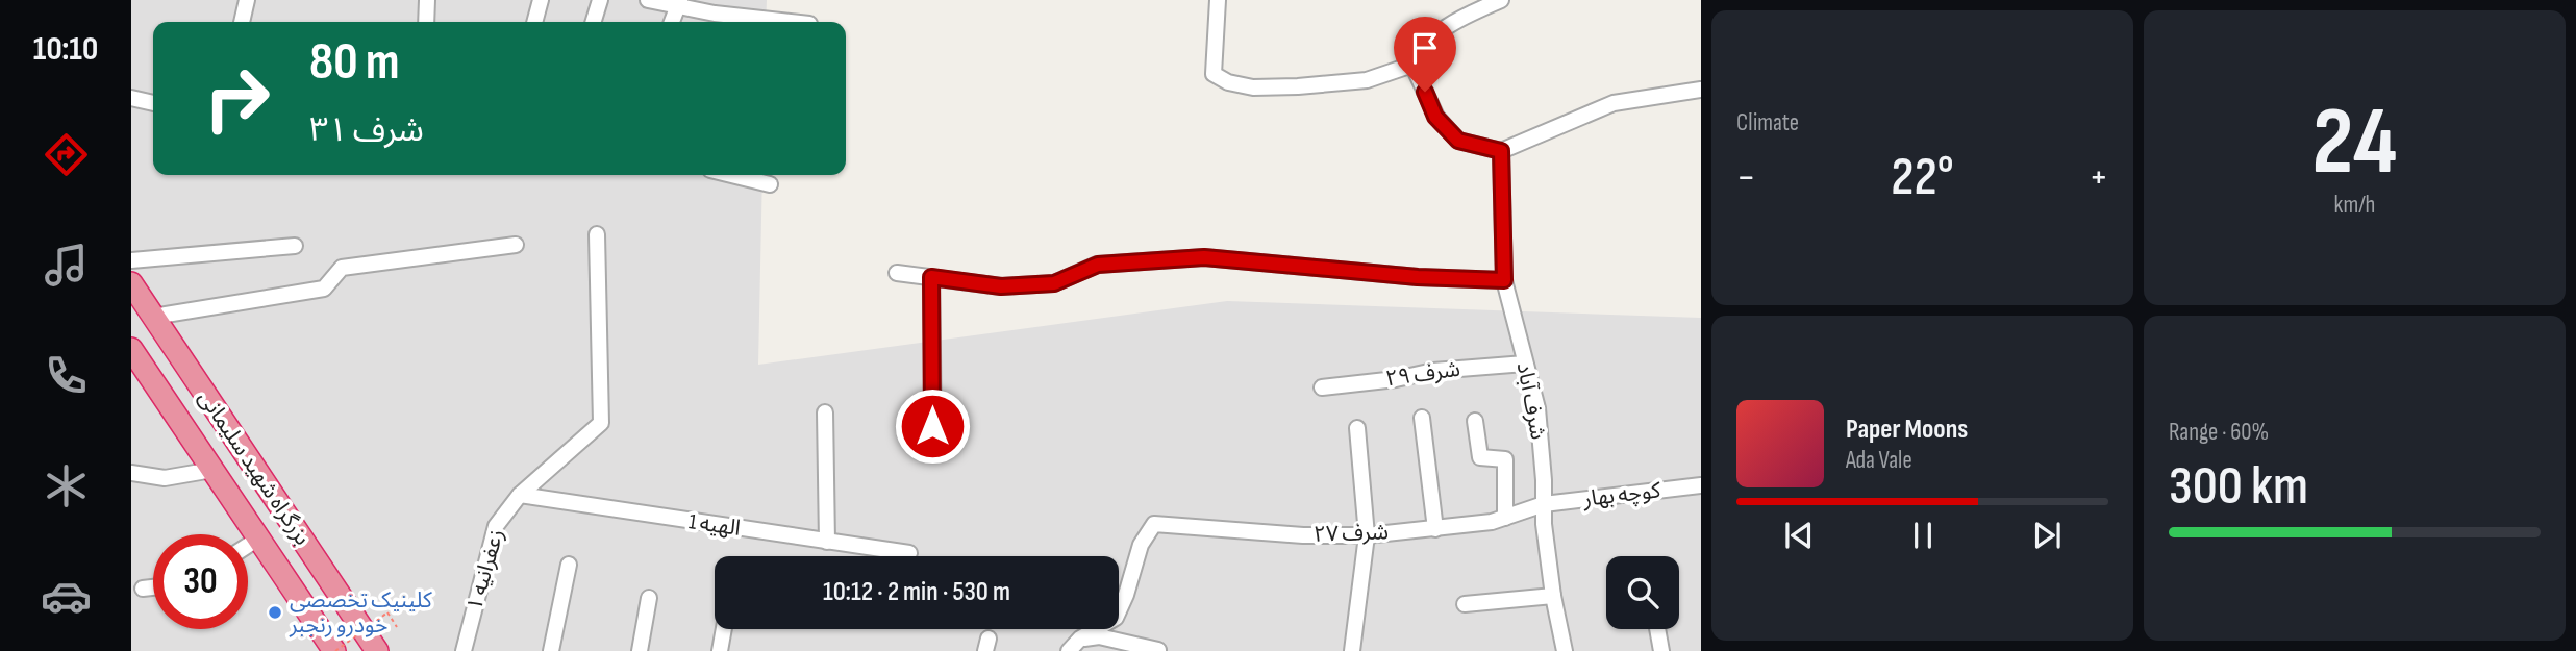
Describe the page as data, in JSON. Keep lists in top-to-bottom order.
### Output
{
  "streets": {
    "highway": ["بزرگراه شهید سلیمانی"],
    "street": [
      "شرف ۲۹",
      "شرف آباد",
      "کوچه بهار",
      "الهیه 1",
      "شرف ۲۷",
      "زعفرانیه ۱"
    ]
  },
  "crossings": [
    ["شرف ۲۹", "شرف آباد"],
    ["شرف آباد", "کوچه بهار"],
    ["شرف آباد", "شرف ۲۷"],
    ["کوچه بهار", "شرف ۲۷"],
    ["الهیه 1", "زعفرانیه ۱"]
  ],
  "places": ["کلینیک تخصصی خودرو رنجبر"],
  "page": {
    "tabs": "10:10",
    "tile": [
      "Climate",
      ["24", "km/h"],
      ["Range · 60%", "300 km"]
    ],
    "turn": ["80 m", "شرف ۳۱"],
    "heat": ["−", "22°", "+"],
    "song": ["Paper Moons", "Ada Vale"],
    "limit": "30",
    "trip": "10:12 · 2 min · 530 m"
  }
}
